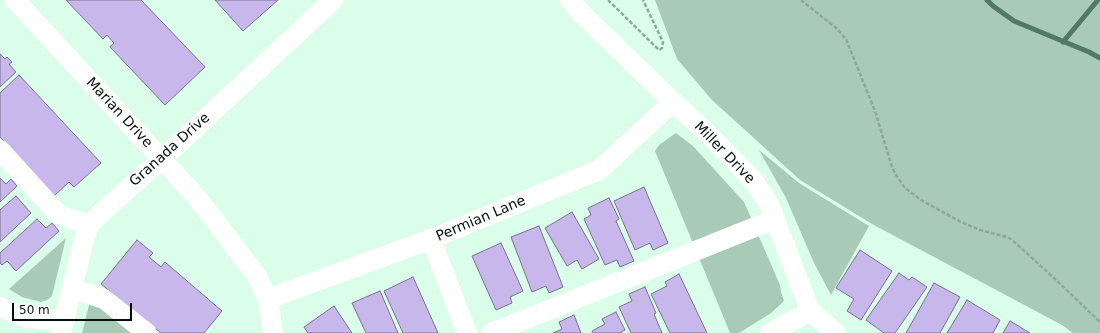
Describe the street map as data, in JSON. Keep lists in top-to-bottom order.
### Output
{
  "streets": {
    "street": [
      "Marian Drive",
      "Granada Drive",
      "Miller Drive",
      "Permian Lane"
    ]
  },
  "crossings": [
    ["Marian Drive", "Granada Drive"],
    ["Marian Drive", "Permian Lane"],
    ["Miller Drive", "Permian Lane"]
  ],
  "scale_bar": "50 m"
}
